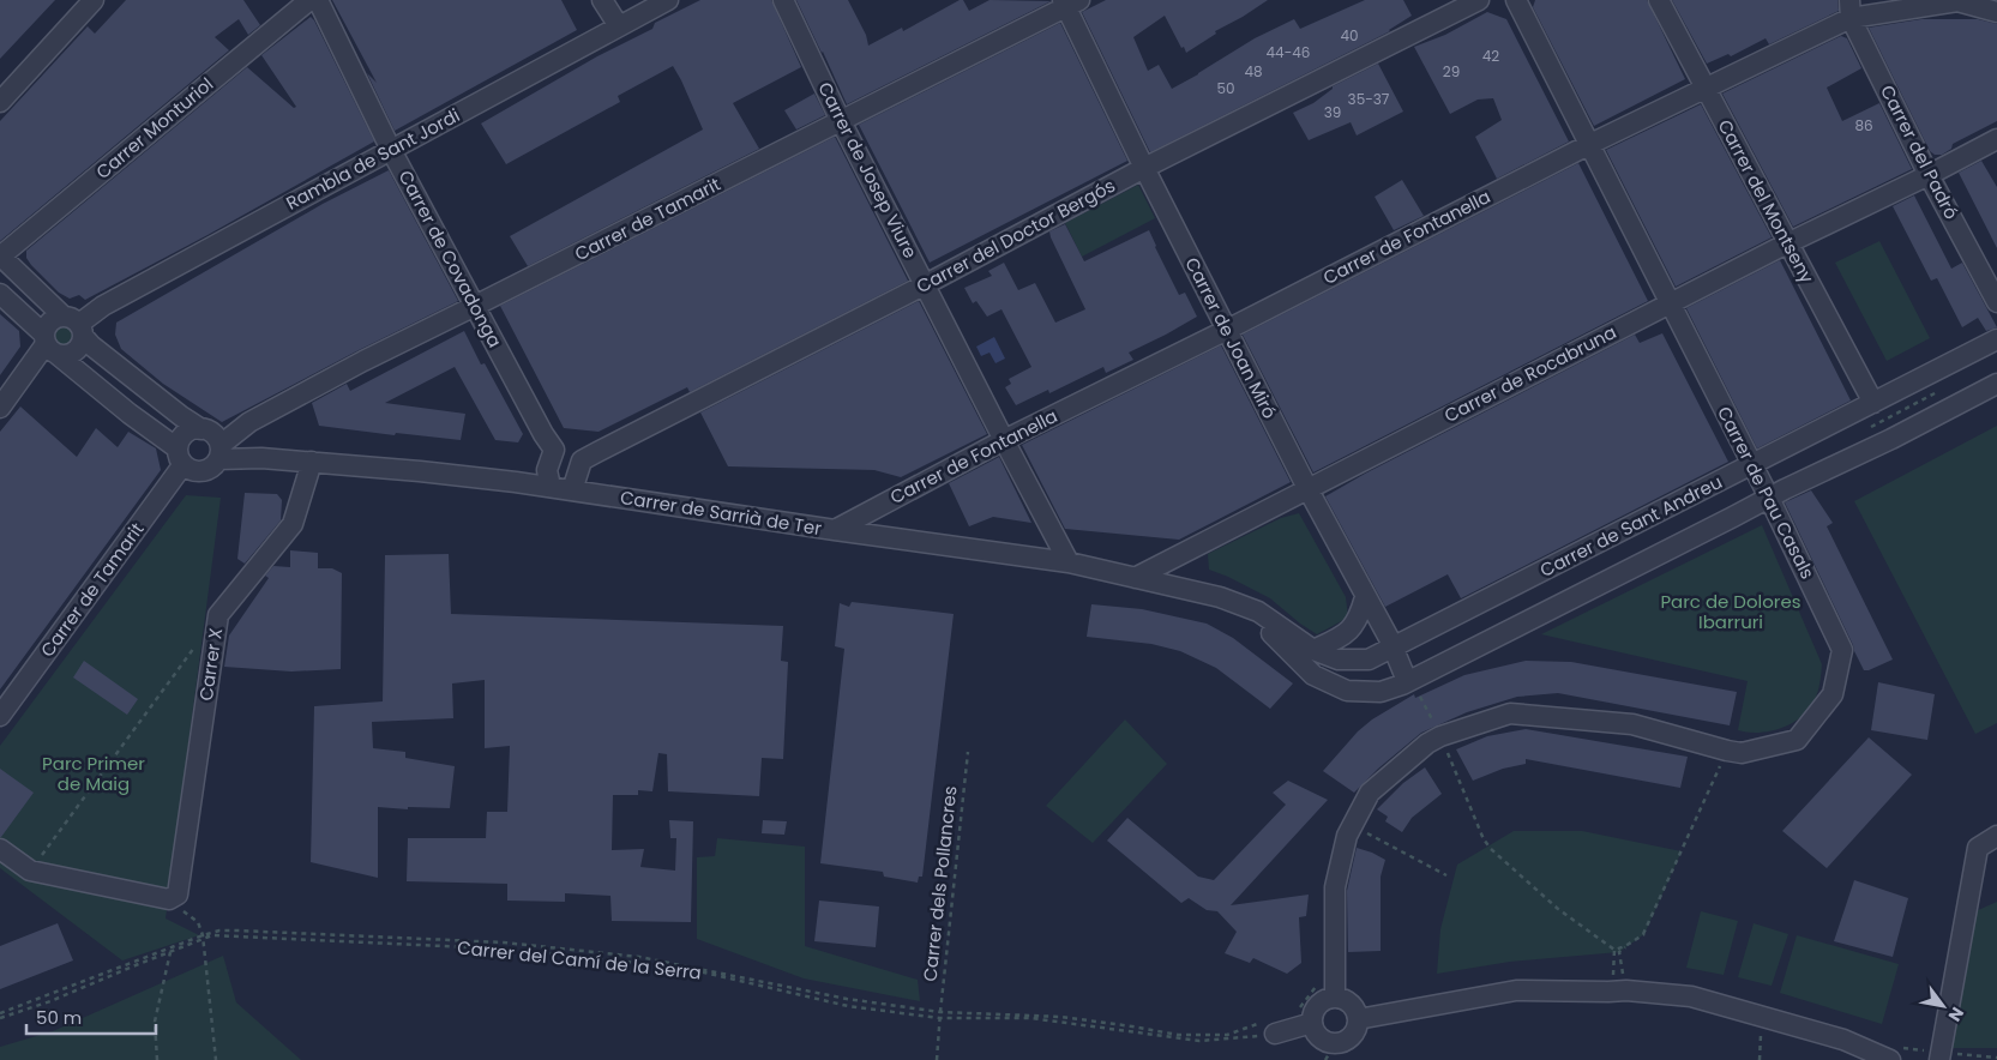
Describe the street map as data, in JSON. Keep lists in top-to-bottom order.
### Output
{
  "streets": {
    "street": [
      "Carrer Monturiol",
      "Carrer del Padró",
      "Rambla de Sant Jordi",
      "Carrer de Josep Viure",
      "Carrer del Montseny",
      "Carrer de Tamarit",
      "Carrer del Doctor Bergós",
      "Carrer de Fontanella",
      "Carrer de Covadonga",
      "Carrer de Joan Miró",
      "Carrer de Rocabruna",
      "Carrer de Pau Casals",
      "Carrer de Sarrià de Ter",
      "Carrer de Sant Andreu",
      "Carrer X"
    ],
    "path": ["Carrer dels Pollancres", "Carrer del Camí de la Serra"]
  },
  "crossings": [
    ["Carrer del Padró", "Carrer de Fontanella"],
    ["Carrer del Padró", "Carrer de Rocabruna"],
    ["Rambla de Sant Jordi", "Carrer de Covadonga"],
    ["Carrer de Josep Viure", "Carrer de Tamarit"],
    ["Carrer de Josep Viure", "Carrer del Doctor Bergós"],
    ["Carrer de Josep Viure", "Carrer de Fontanella"],
    ["Carrer de Josep Viure", "Carrer de Sarrià de Ter"],
    ["Carrer del Montseny", "Carrer de Fontanella"],
    ["Carrer del Montseny", "Carrer de Rocabruna"],
    ["Carrer del Montseny", "Carrer de Sant Andreu"],
    ["Carrer de Tamarit", "Carrer de Covadonga"],
    ["Carrer de Tamarit", "Carrer de Joan Miró"],
    ["Carrer de Tamarit", "Carrer de Sarrià de Ter"],
    ["Carrer del Doctor Bergós", "Carrer de Joan Miró"],
    ["Carrer del Doctor Bergós", "Carrer de Sarrià de Ter"],
    ["Carrer de Fontanella", "Carrer de Joan Miró"],
    ["Carrer de Fontanella", "Carrer de Pau Casals"],
    ["Carrer de Fontanella", "Carrer de Sarrià de Ter"],
    ["Carrer de Covadonga", "Carrer de Sarrià de Ter"],
    ["Carrer de Joan Miró", "Carrer de Rocabruna"],
    ["Carrer de Joan Miró", "Carrer de Sarrià de Ter"],
    ["Carrer de Joan Miró", "Carrer de Sant Andreu"],
    ["Carrer de Rocabruna", "Carrer de Pau Casals"],
    ["Carrer de Rocabruna", "Carrer de Sarrià de Ter"],
    ["Carrer de Pau Casals", "Carrer de Sant Andreu"],
    ["Carrer de Sarrià de Ter", "Carrer de Sant Andreu"],
    ["Carrer de Sarrià de Ter", "Carrer X"],
    ["Carrer dels Pollancres", "Carrer del Camí de la Serra"]
  ],
  "parks": ["Parc de Dolores Ibarruri", "Parc Primer de Maig"],
  "house_numbers": [
    "40",
    "44-46",
    "42",
    "48",
    "29",
    "50",
    "35-37",
    "39",
    "86"
  ],
  "scale_bar": "50 m",
  "north": "bottom right"
}
